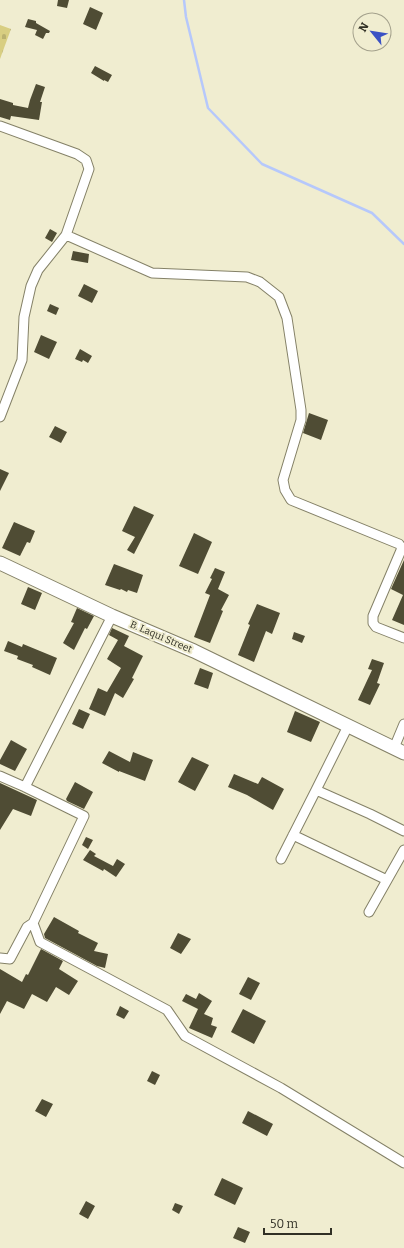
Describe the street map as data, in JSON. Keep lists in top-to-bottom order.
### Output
{
  "streets": {
    "main road": ["B. Laqui Street"]
  },
  "scale_bar": "50 m",
  "north": "top left"
}
